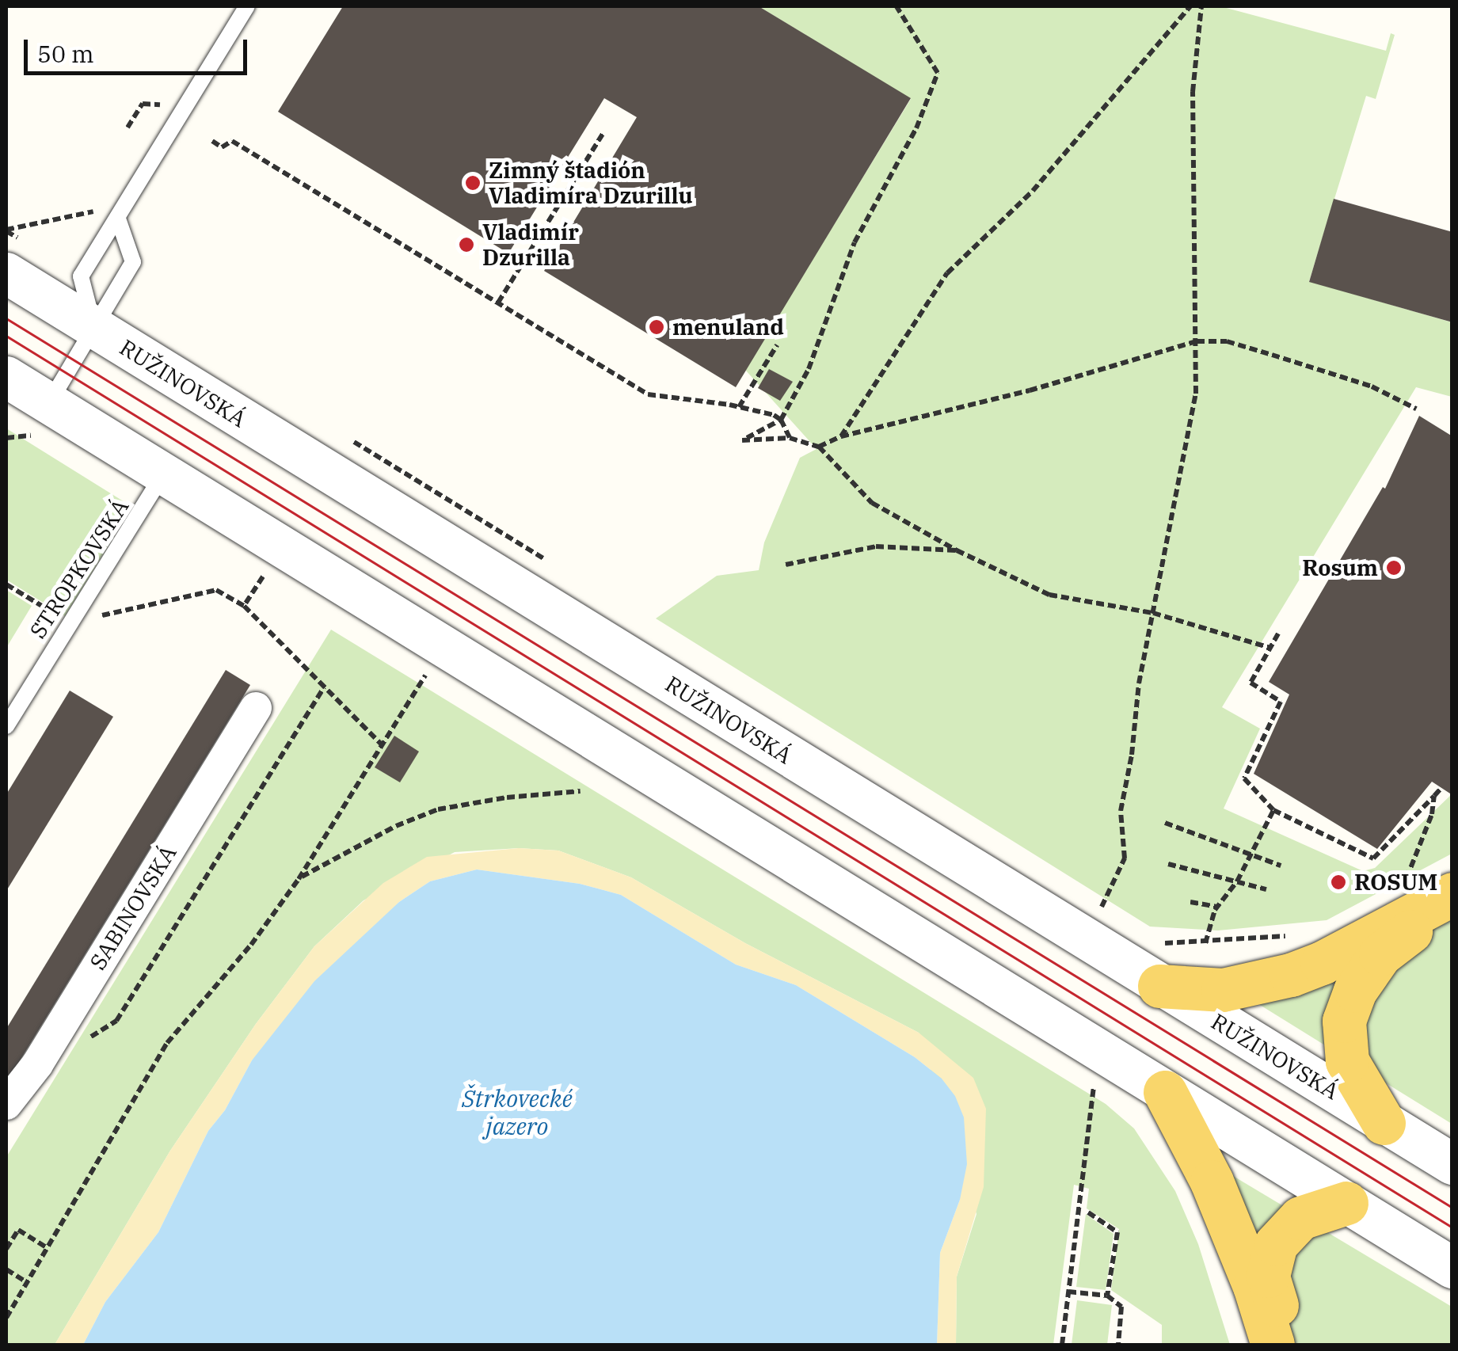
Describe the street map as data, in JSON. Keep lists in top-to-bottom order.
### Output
{
  "streets": {
    "street": ["RUŽINOVSKÁ", "SABINOVSKÁ"],
    "lane": ["STROPKOVSKÁ"]
  },
  "water": ["Štrkovecké jazero"],
  "places": [
    "Zimný štadión Vladimíra Dzurillu",
    "Vladimír Dzurilla",
    "menuland",
    "Rosum",
    "ROSUM"
  ],
  "scale_bar": "50 m"
}
